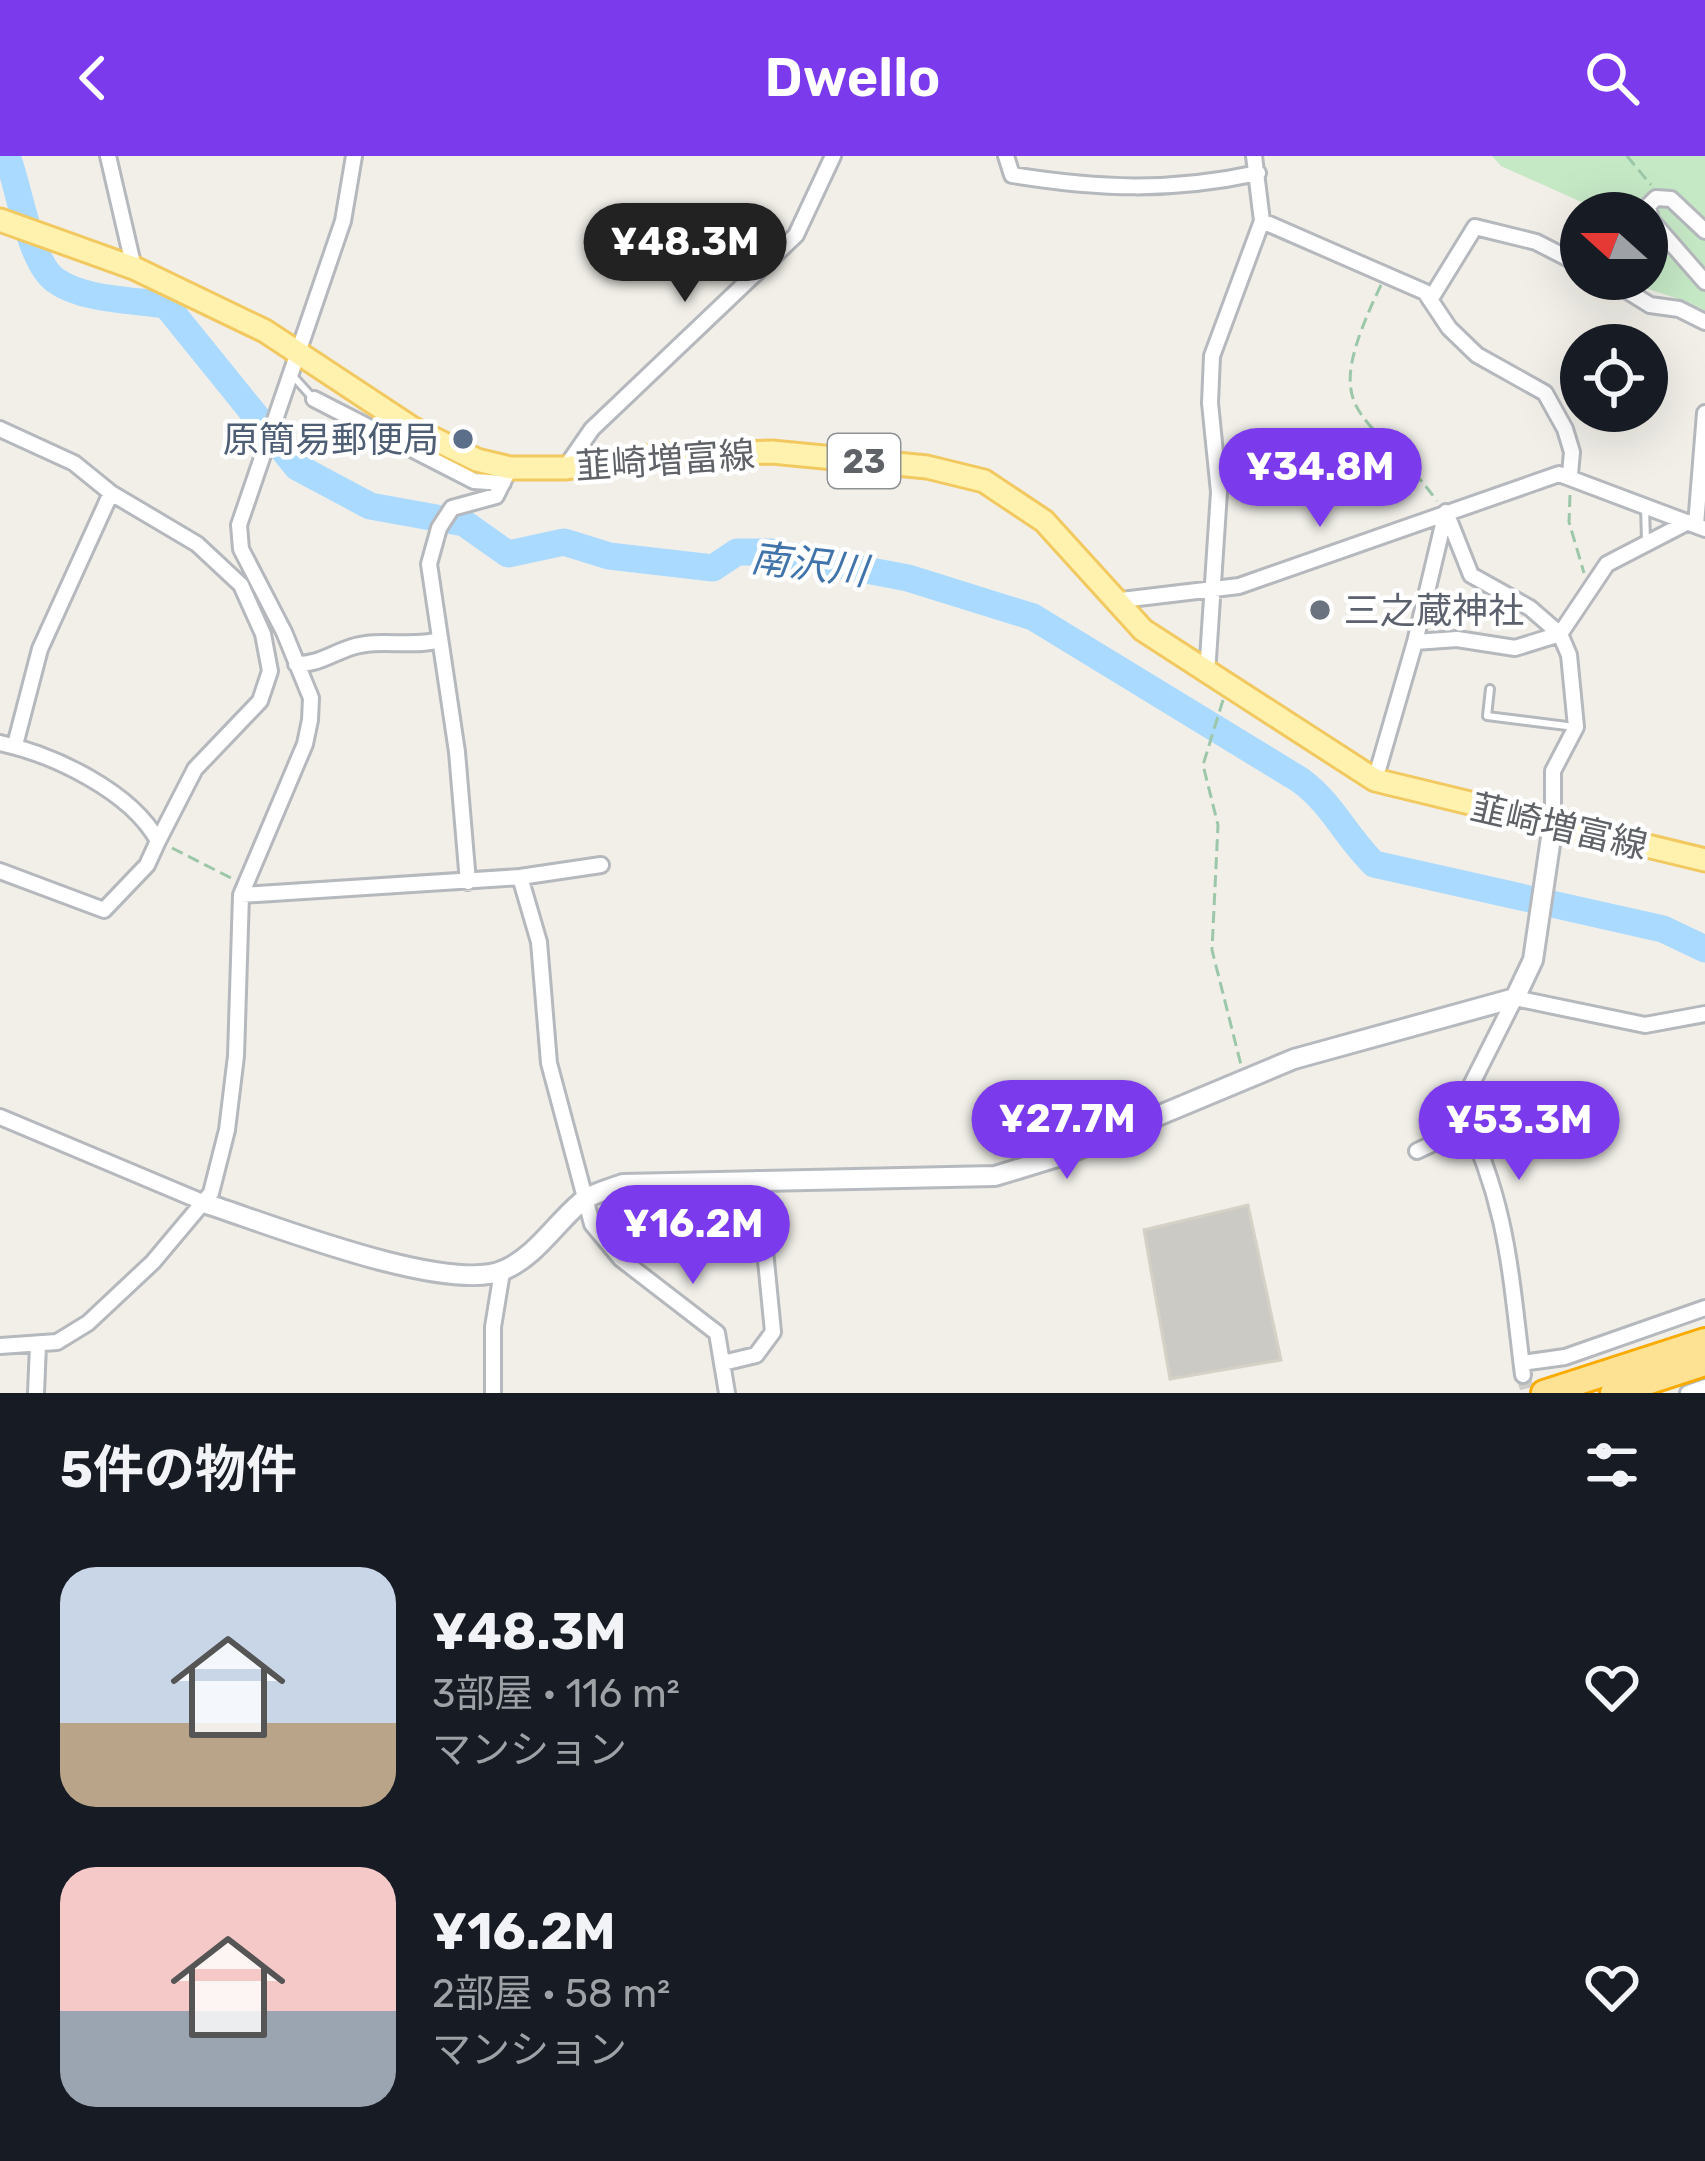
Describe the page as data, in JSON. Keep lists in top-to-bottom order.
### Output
{
  "streets": {
    "main road": ["韮崎増富線", "23"]
  },
  "water": ["南沢川"],
  "places": ["原簡易郵便局", "三之蔵神社"],
  "north": "left",
  "page": {
    "header": "Dwello",
    "price": [
      "¥48.3M",
      "¥34.8M",
      "¥27.7M",
      "¥53.3M",
      "¥16.2M"
    ],
    "heading": "5件の物件",
    "list": [
      {
        "name": "¥48.3M",
        "note": "3部屋 · 116 m² · マンション"
      },
      {
        "name": "¥16.2M",
        "note": "2部屋 · 58 m² · マンション"
      }
    ]
  }
}
